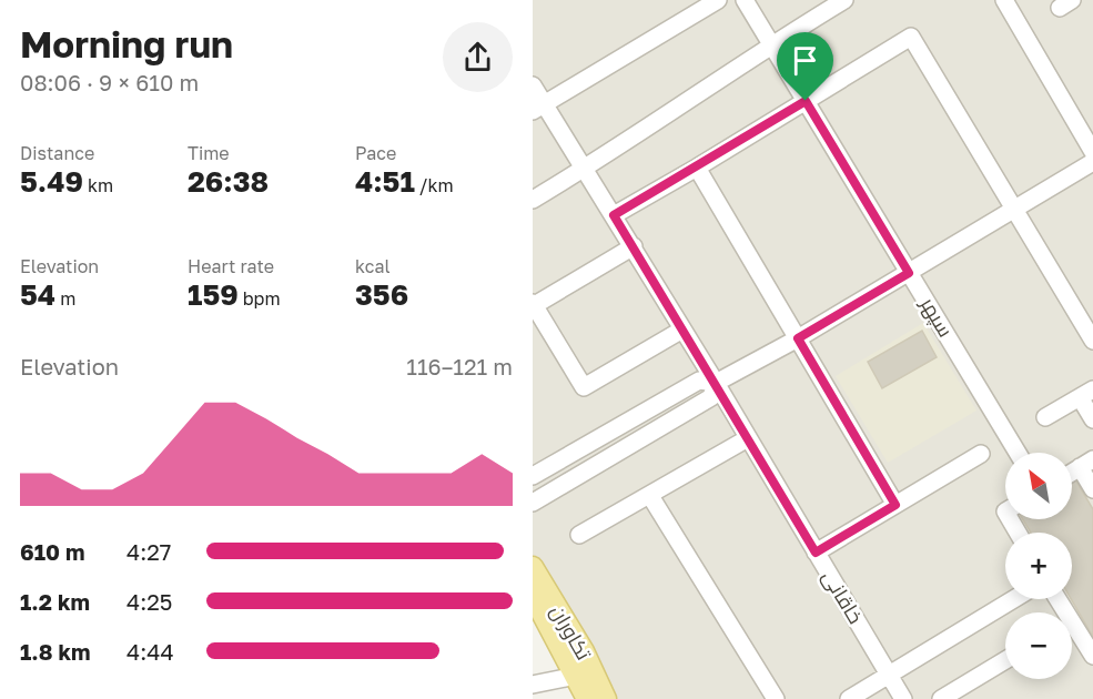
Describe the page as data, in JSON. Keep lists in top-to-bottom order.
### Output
{
  "streets": {
    "main road": ["تکاوران"],
    "street": ["سپهر", "خاقانی"]
  },
  "north": "top left",
  "page": {
    "heading": ["Morning run", "08:06 · 9 × 610 m"],
    "stats": [
      ["Distance", "5.49 km"],
      ["Time", "26:38"],
      ["Pace", "4:51 /km"],
      ["Elevation", "54 m"],
      ["Heart rate", "159 bpm"],
      ["kcal", "356"]
    ],
    "chart": ["Elevation", "116–121 m"],
    "map_buttons": ["+", "−"],
    "list": [
      {
        "name": "610 m",
        "note": "4:27"
      },
      {
        "name": "1.2 km",
        "note": "4:25"
      },
      {
        "name": "1.8 km",
        "note": "4:44"
      }
    ]
  }
}
